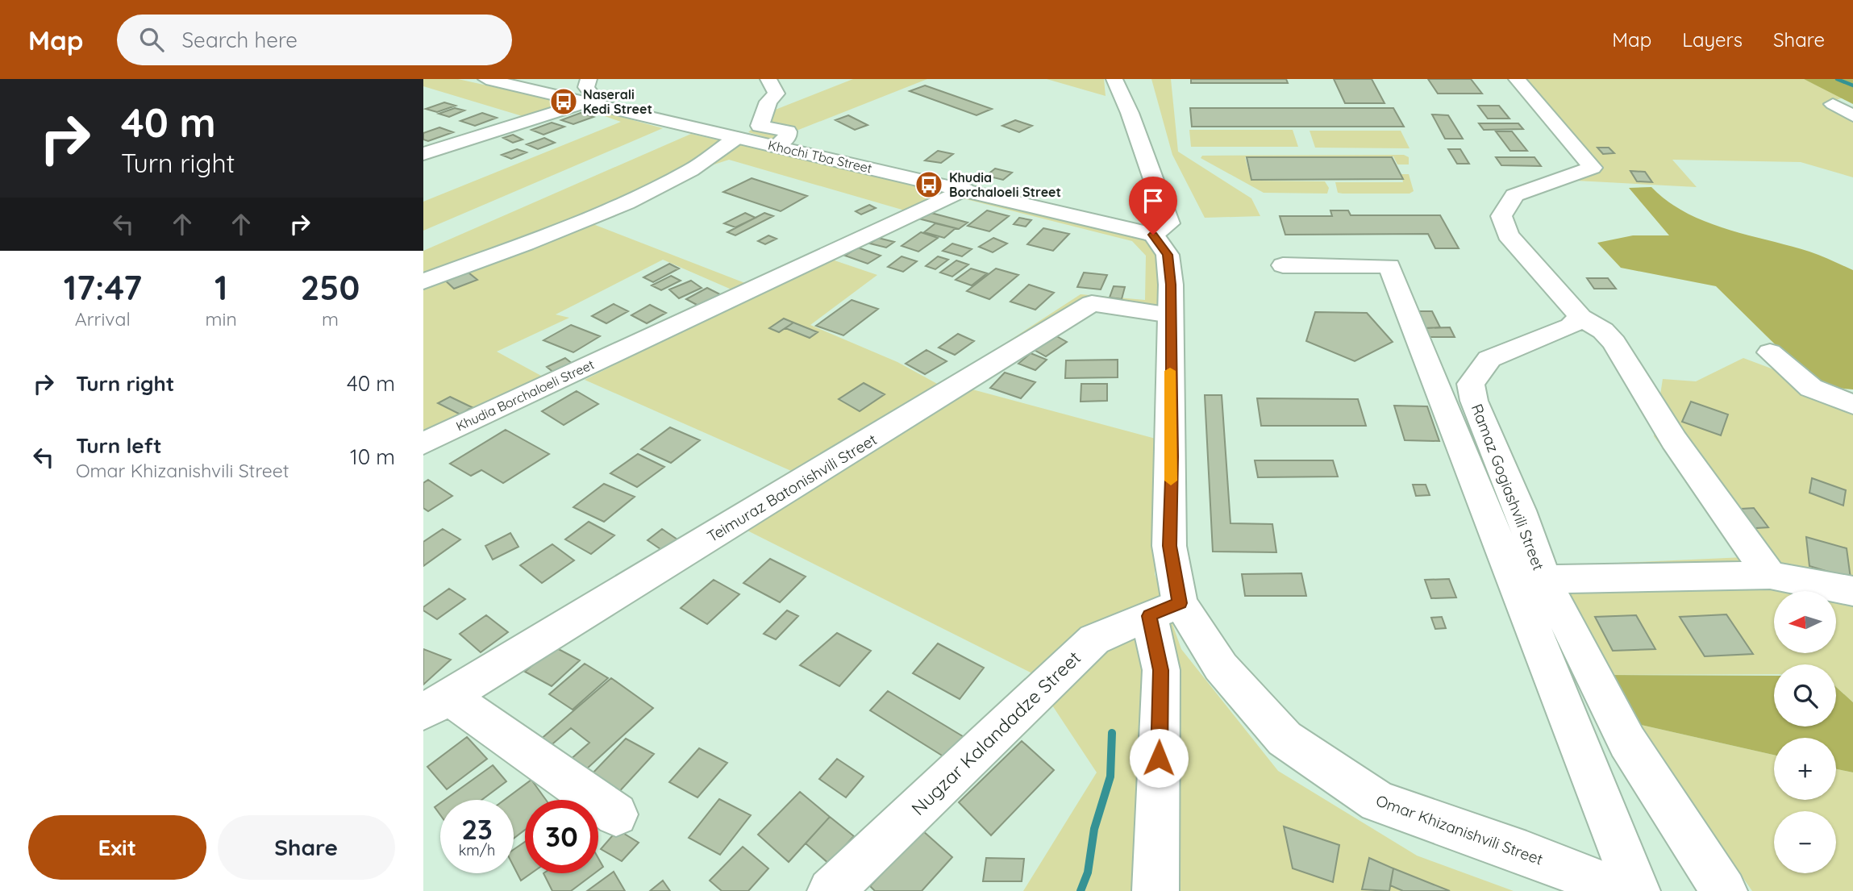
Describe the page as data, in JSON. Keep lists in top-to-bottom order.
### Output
{
  "streets": {
    "street": [
      "Khochi Tba Street",
      "Khudia Borchaloeli Street",
      "Ramaz Gogiashvili Street",
      "Teimuraz Batonishvili Street",
      "Nugzar Kalandadze Street",
      "Omar Khizanishvili Street"
    ]
  },
  "crossings": [
    ["Khochi Tba Street", "Khudia Borchaloeli Street"],
    ["Khochi Tba Street", "Omar Khizanishvili Street"],
    ["Teimuraz Batonishvili Street", "Omar Khizanishvili Street"],
    ["Nugzar Kalandadze Street", "Omar Khizanishvili Street"]
  ],
  "places": {
    "bus stop": ["Naserali Kedi Street", "Khudia Borchaloeli Street"]
  },
  "north": "left",
  "page": {
    "header": "Map",
    "search": "Search here",
    "nav": ["Map", "Layers", "Share"],
    "turn": ["40 m", "Turn right"],
    "eta": [
      "17:47",
      "Arrival",
      "1",
      "min",
      "250",
      "m"
    ],
    "list": [
      {
        "name": "Turn right",
        "value": "40 m"
      },
      {
        "name": "Turn left",
        "note": "Omar Khizanishvili Street",
        "value": "10 m"
      }
    ],
    "map_buttons": ["+", "−"],
    "speed": "23 km/h",
    "limit": "30",
    "buttons": ["Exit", "Share"]
  }
}
